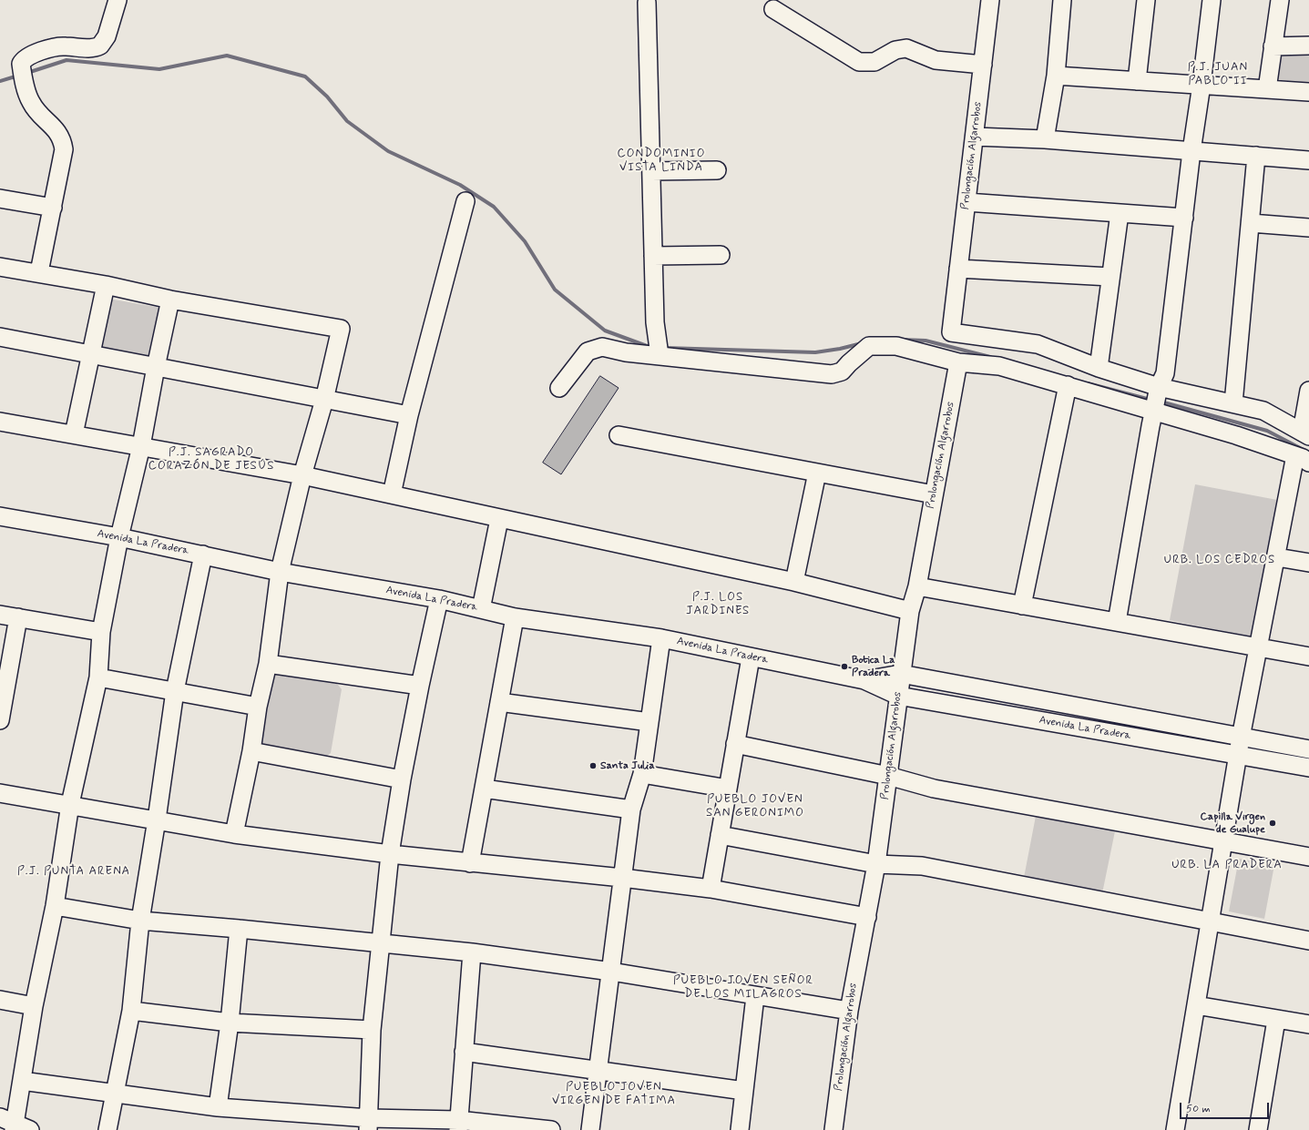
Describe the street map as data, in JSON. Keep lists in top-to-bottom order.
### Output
{
  "streets": {
    "street": ["Prolongación Algarrobos", "Avenida La Pradera"]
  },
  "crossings": [
    ["Prolongación Algarrobos", "Avenida La Pradera"]
  ],
  "districts": [
    "P.J. JUAN PABLO II",
    "CONDOMINIO VISTA LINDA",
    "P.J. SAGRADO CORAZÓN DE JESÚS",
    "URB. LOS CEDROS",
    "P.J. LOS JARDINES",
    "PUEBLO JOVEN SAN GERONIMO",
    "URB. LA PRADERA",
    "P.J. PUNTA ARENA",
    "PUEBLO JOVEN SEÑOR DE LOS MILAGROS",
    "PUEBLO JOVEN VIRGEN DE FATIMA"
  ],
  "places": ["Botica La Pradera", "Santa Julia", "Capilla Virgen de Gualupe"],
  "scale_bar": "50 m"
}
